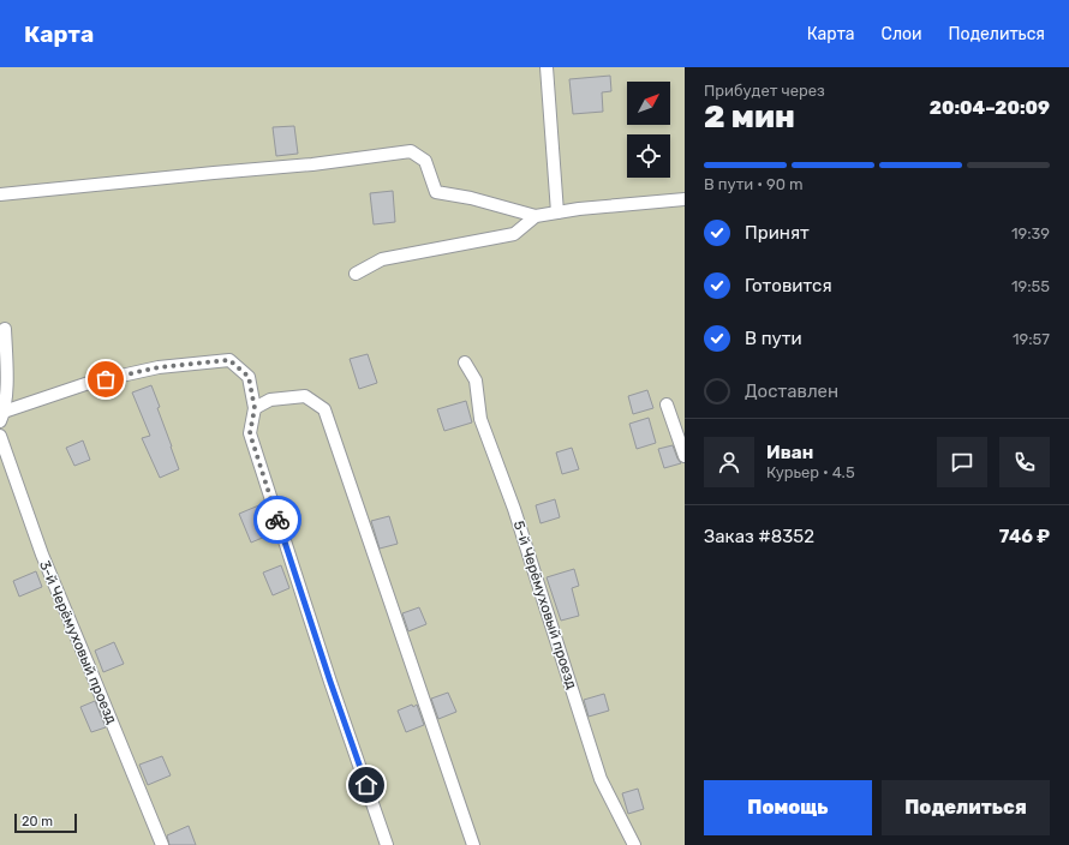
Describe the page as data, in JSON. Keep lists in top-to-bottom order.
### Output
{
  "streets": {
    "lane": ["5-й Черёмуховый проезд", "3-й Черёмуховый проезд"]
  },
  "scale_bar": "20 m",
  "north": "top right",
  "page": {
    "header": "Карта",
    "nav": ["Карта", "Слои", "Поделиться"],
    "heading": ["2 мин", "Прибудет через", "20:04–20:09"],
    "panel": [
      "Иван",
      "Курьер · 4.5",
      "Заказ #8352",
      "746 ₽"
    ],
    "bar": "В пути · 90 m",
    "list": [
      ["Принят", "19:39"],
      ["Готовится", "19:55"],
      ["В пути", "19:57"],
      "Доставлен"
    ],
    "buttons": ["Помощь", "Поделиться"],
    "scale": "20 m"
  }
}
